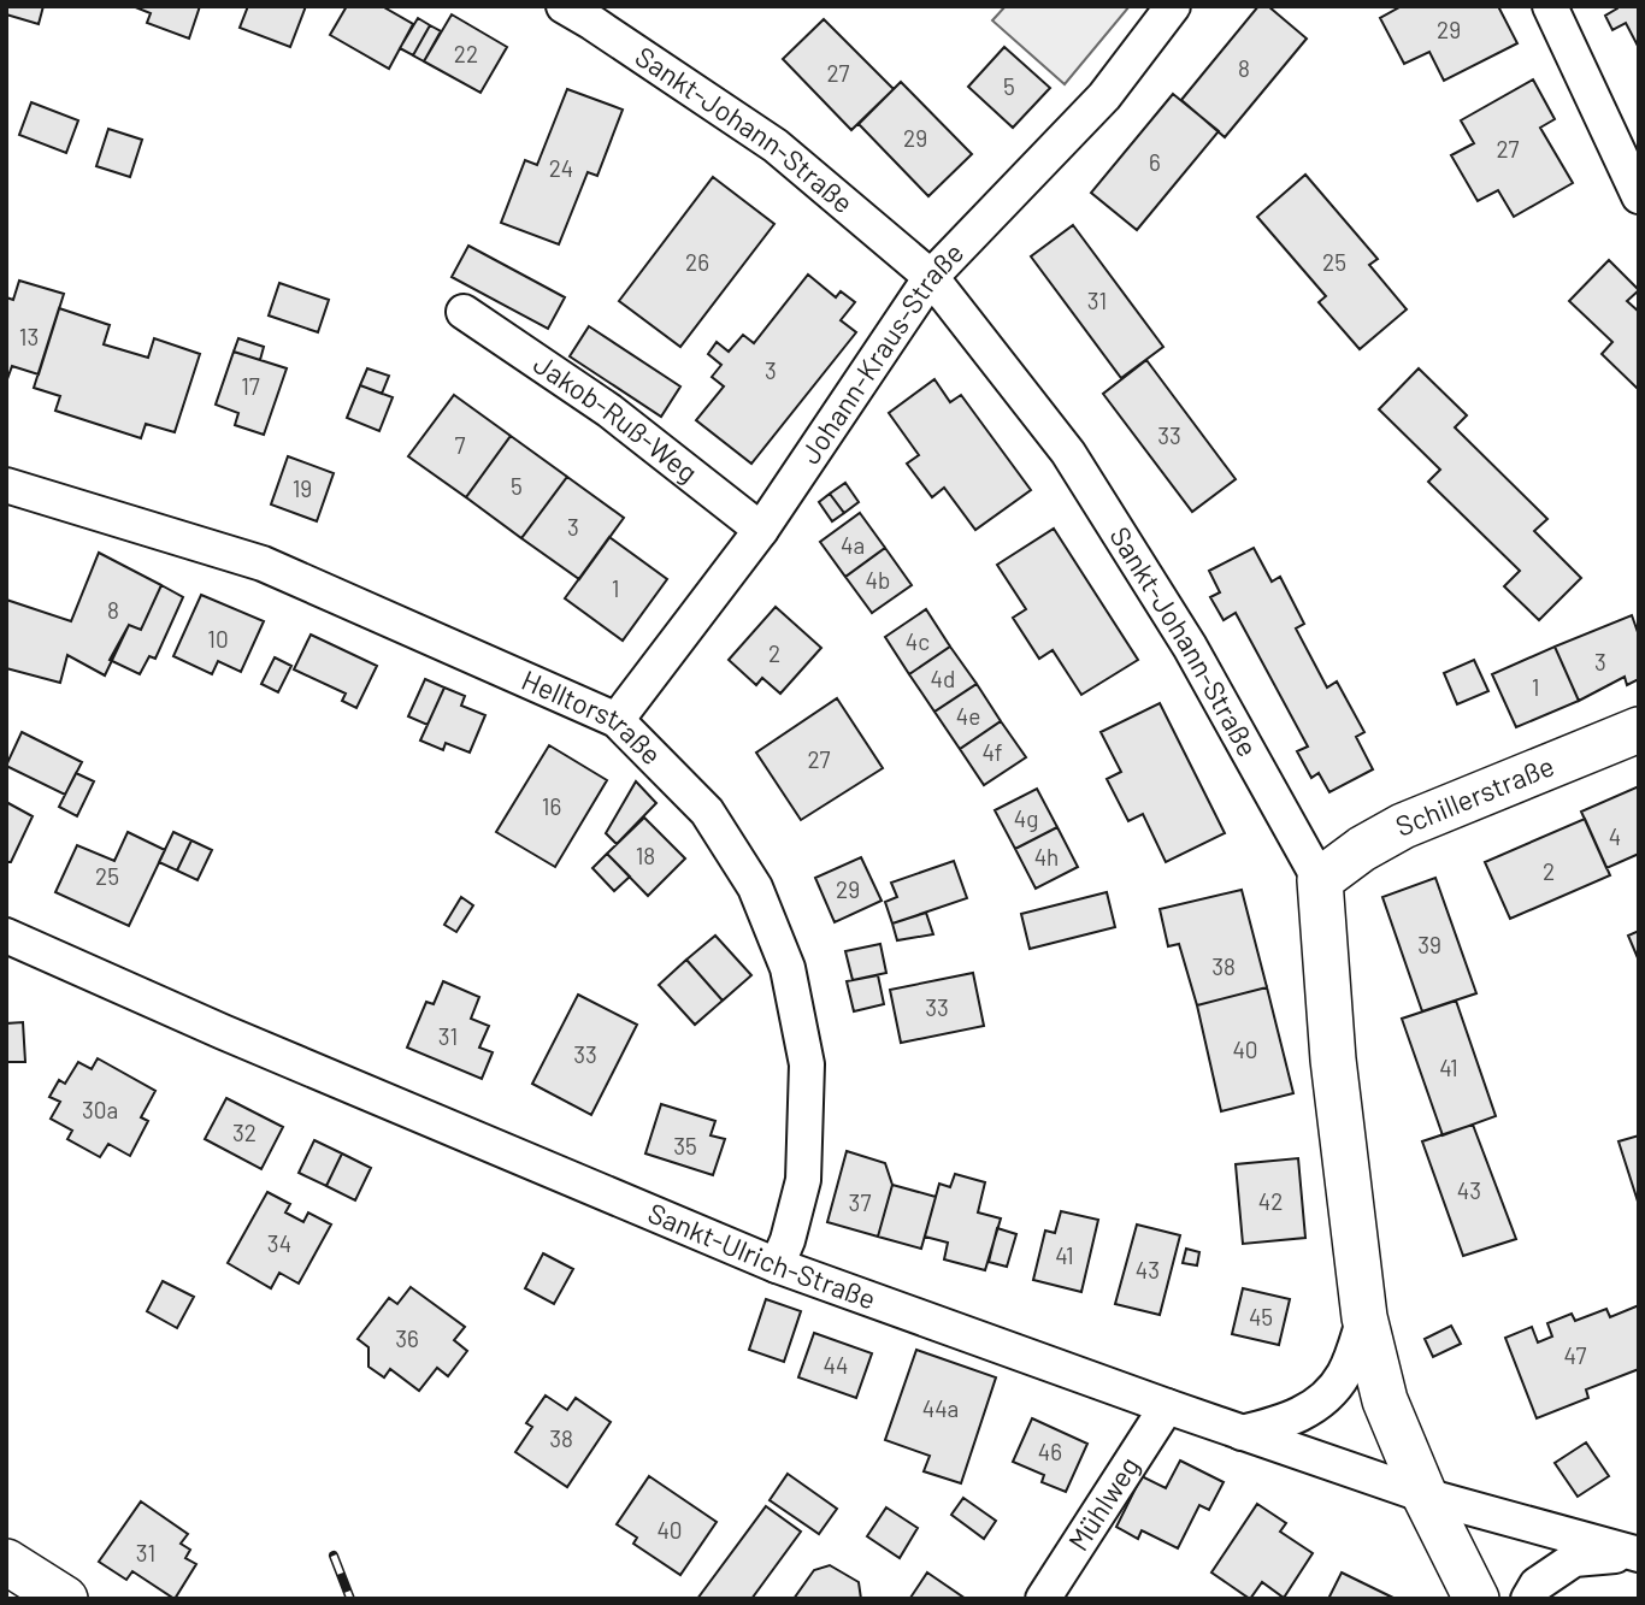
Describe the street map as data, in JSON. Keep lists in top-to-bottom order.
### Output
{
  "streets": {
    "street": [
      "Sankt-Johann-Straße",
      "Johann-Kraus-Straße",
      "Jakob-Ruß-Weg",
      "Helltorstraße",
      "Schillerstraße",
      "Sankt-Ulrich-Straße",
      "Mühlweg"
    ]
  },
  "crossings": [
    ["Sankt-Johann-Straße", "Johann-Kraus-Straße"],
    ["Sankt-Johann-Straße", "Schillerstraße"],
    ["Sankt-Johann-Straße", "Sankt-Ulrich-Straße"],
    ["Johann-Kraus-Straße", "Jakob-Ruß-Weg"],
    ["Johann-Kraus-Straße", "Helltorstraße"],
    ["Helltorstraße", "Sankt-Ulrich-Straße"],
    ["Sankt-Ulrich-Straße", "Mühlweg"]
  ],
  "house_numbers": [
    "29",
    "22",
    "8",
    "27",
    "5",
    "29",
    "27",
    "6",
    "24",
    "26",
    "25",
    "31",
    "13",
    "3",
    "17",
    "33",
    "7",
    "5",
    "19",
    "3",
    "4a",
    "4b",
    "1",
    "8",
    "10",
    "4c",
    "2",
    "3",
    "4d",
    "1",
    "4e",
    "4f",
    "27",
    "16",
    "4g",
    "4",
    "18",
    "4h",
    "2",
    "25",
    "29",
    "39",
    "38",
    "33",
    "31",
    "40",
    "33",
    "41",
    "30a",
    "32",
    "35",
    "43",
    "42",
    "37",
    "34",
    "41",
    "43",
    "45",
    "36",
    "47",
    "44",
    "44a",
    "38",
    "46",
    "40",
    "31"
  ]
}
